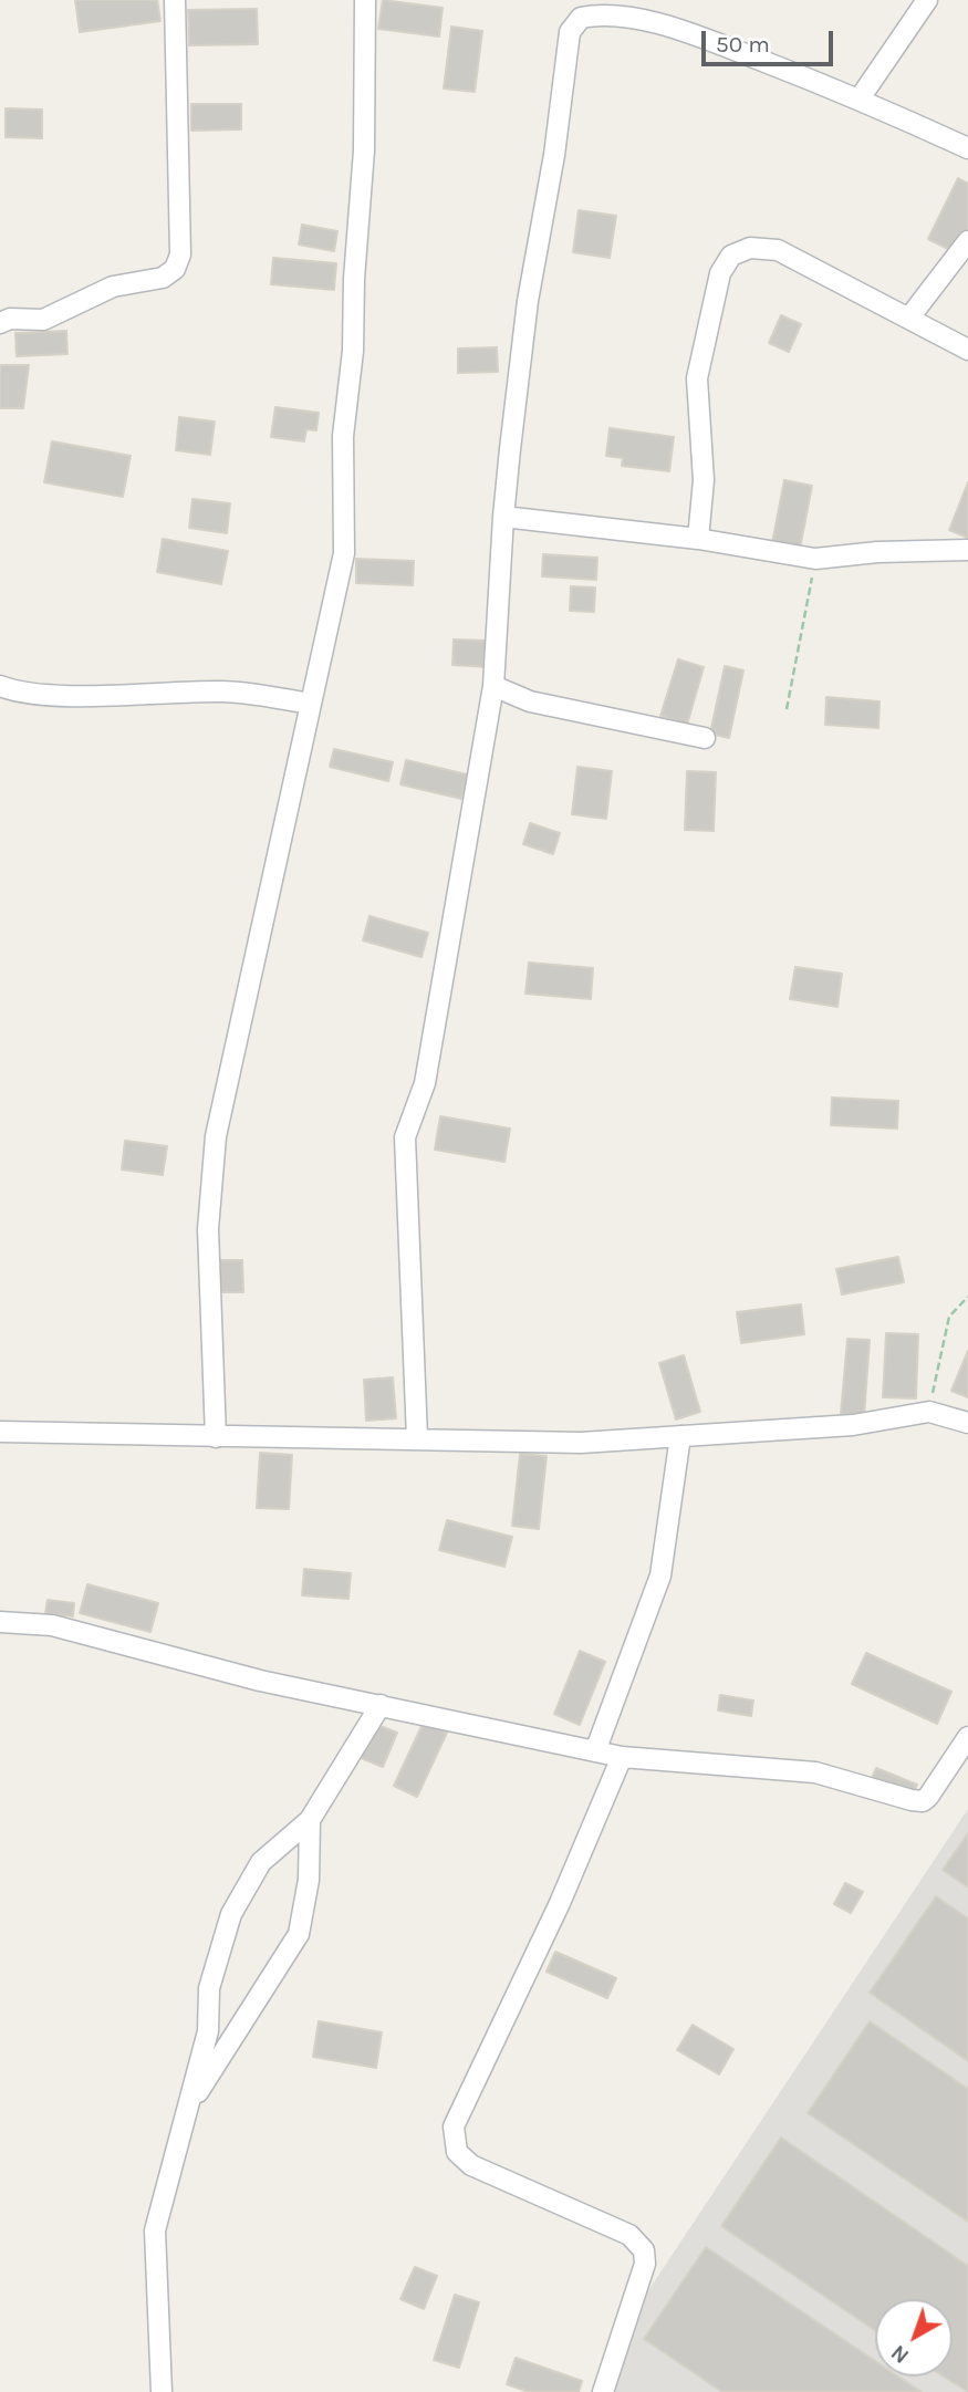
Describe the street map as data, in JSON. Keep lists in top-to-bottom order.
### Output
{
  "scale_bar": "50 m",
  "north": "bottom left"
}
